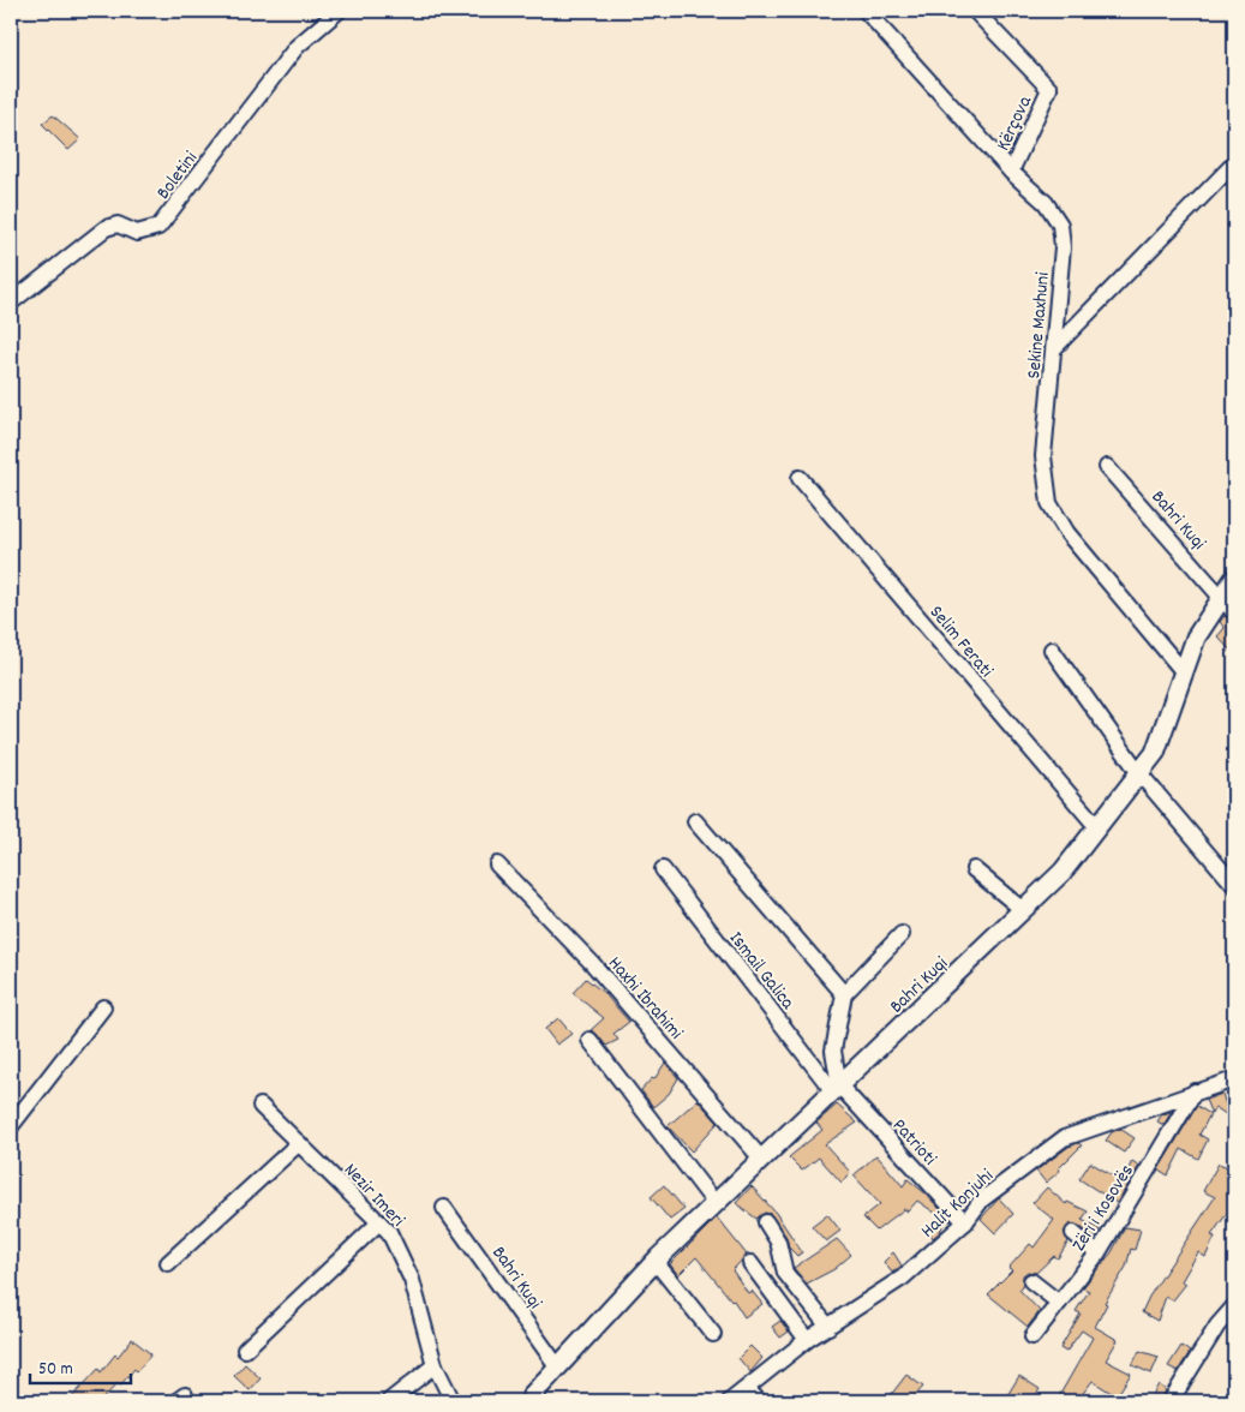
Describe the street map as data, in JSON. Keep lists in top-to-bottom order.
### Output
{
  "streets": {
    "street": [
      "Kërçova",
      "Boletini",
      "Sekine Maxhuni",
      "Bahri Kuqi",
      "Selim Ferati",
      "Ismail Galica",
      "Haxhi Ibrahimi",
      "Patrioti",
      "Nezir Imeri",
      "Halit Konjuhi",
      "Zëri i Kosovës"
    ]
  },
  "crossings": [
    ["Kërçova", "Sekine Maxhuni"],
    ["Sekine Maxhuni", "Bahri Kuqi"],
    ["Bahri Kuqi", "Selim Ferati"],
    ["Bahri Kuqi", "Ismail Galica"],
    ["Bahri Kuqi", "Haxhi Ibrahimi"],
    ["Bahri Kuqi", "Patrioti"],
    ["Ismail Galica", "Patrioti"],
    ["Patrioti", "Halit Konjuhi"],
    ["Halit Konjuhi", "Zëri i Kosovës"]
  ],
  "scale_bar": "50 m"
}
